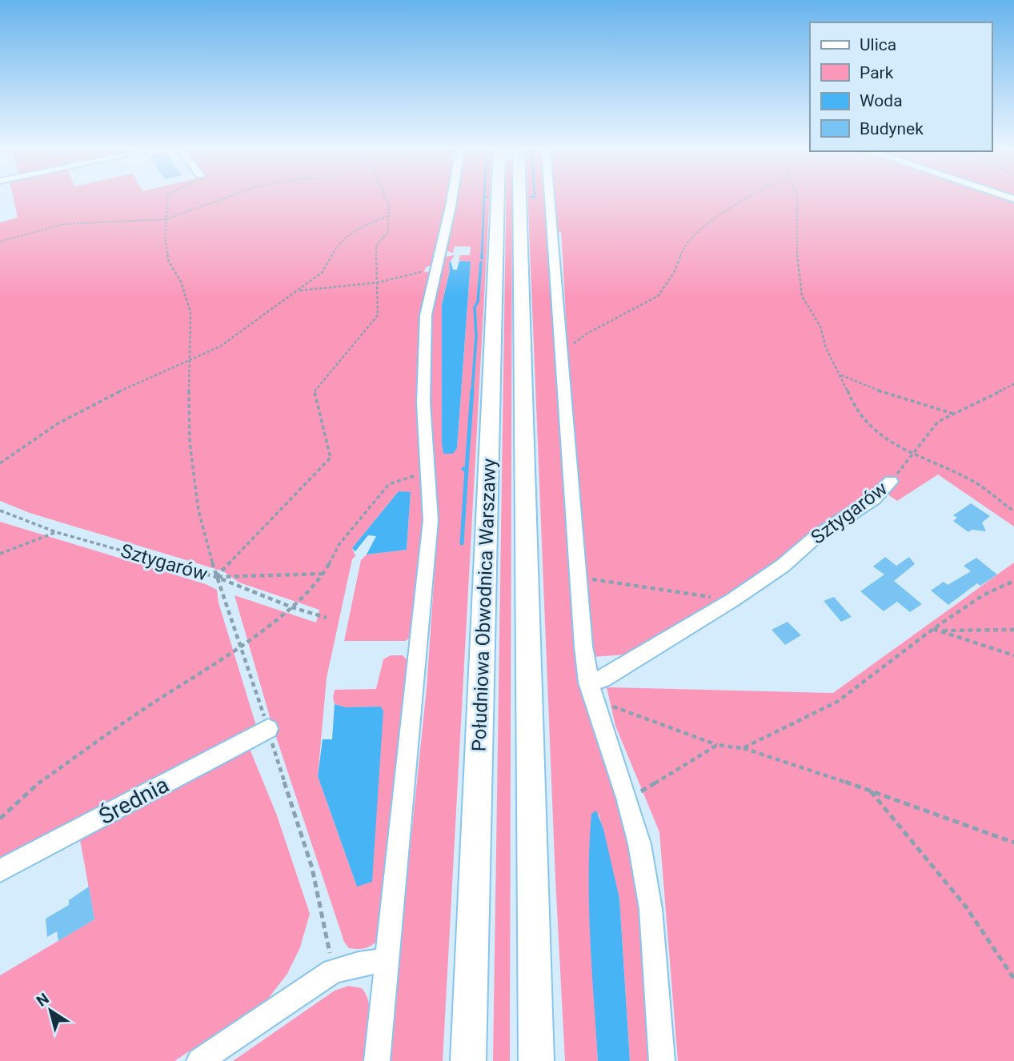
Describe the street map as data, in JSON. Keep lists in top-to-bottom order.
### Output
{
  "streets": {
    "highway": ["Południowa Obwodnica Warszawy"],
    "street": ["Sztygarów", "Średnia"]
  },
  "legend": [
    "Ulica",
    "Park",
    "Woda",
    "Budynek"
  ],
  "north": "top left"
}
